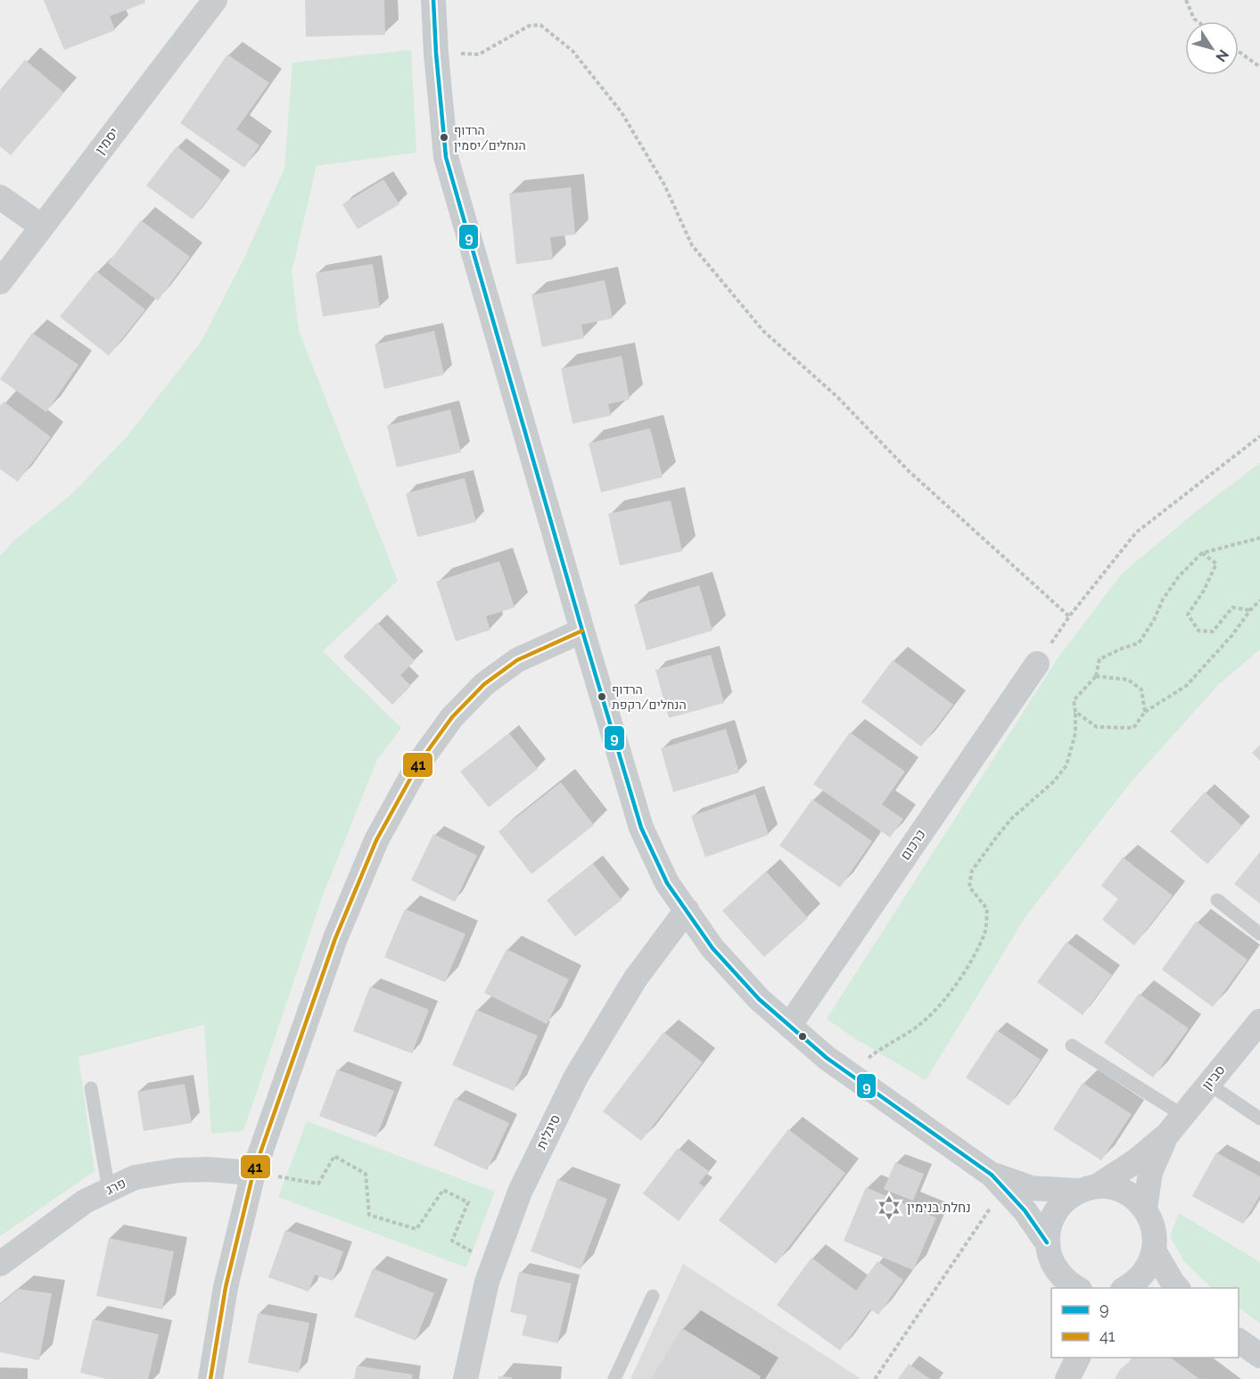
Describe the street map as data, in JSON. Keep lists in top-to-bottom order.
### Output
{
  "streets": {
    "street": [
      "יסמין",
      "כרכום",
      "סביון",
      "סיגלית",
      "פרג"
    ]
  },
  "places": {
    "other": ["הרדוף הנחלים/יסמין", "הרדוף הנחלים/רקפת"],
    "synagogue": ["נחלת בנימין"]
  },
  "lines": ["transit line 9", "transit line 41"],
  "legend": ["9", "41"],
  "north": "bottom right"
}
